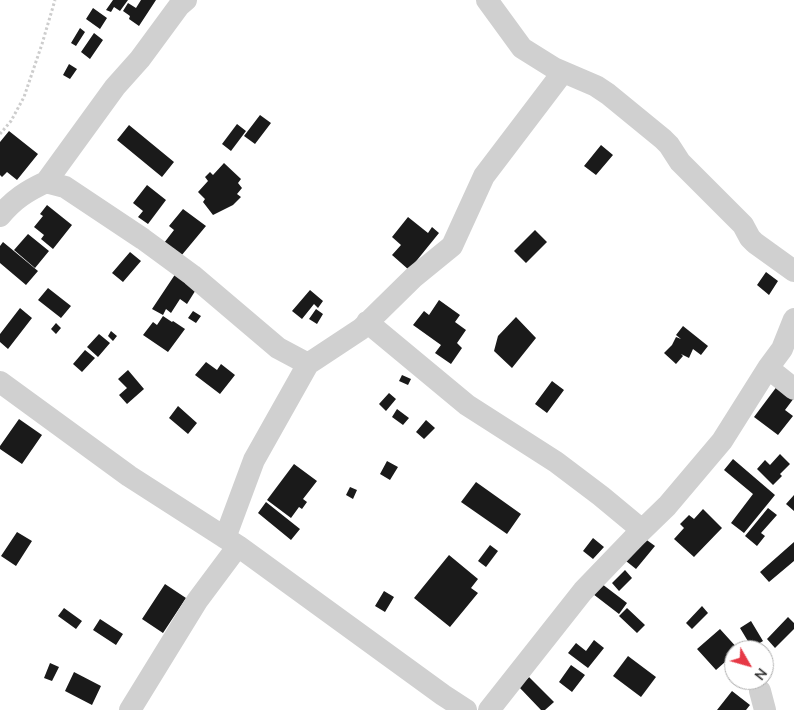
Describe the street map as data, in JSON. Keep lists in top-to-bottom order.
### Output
{
  "north": "bottom right"
}
